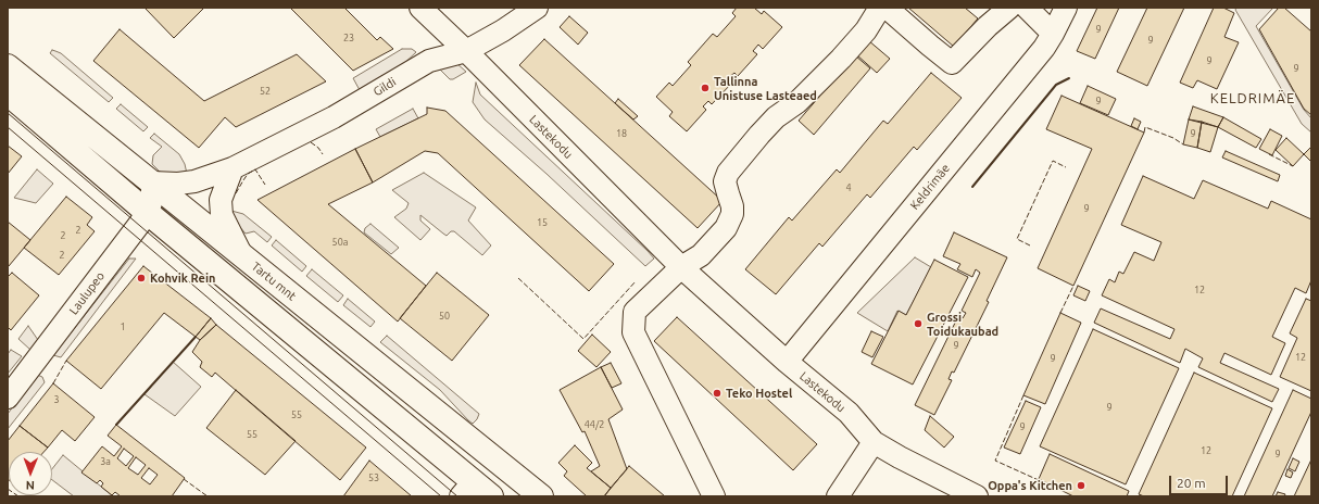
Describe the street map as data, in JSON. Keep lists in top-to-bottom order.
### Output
{
  "streets": {
    "main road": ["Tartu mnt"],
    "street": [
      "Gildi",
      "Lastekodu",
      "Keldrimäe",
      "Laulupeo"
    ]
  },
  "crossings": [
    ["Gildi", "Lastekodu"],
    ["Gildi", "Tartu mnt"],
    ["Gildi", "Laulupeo"],
    ["Lastekodu", "Keldrimäe"],
    ["Tartu mnt", "Laulupeo"]
  ],
  "districts": ["KELDRIMÄE"],
  "places": [
    "Tallinna Unistuse Lasteaed",
    "Kohvik Rein",
    "Grossi Toidukaubad",
    "Teko Hostel",
    "Oppa's Kitchen"
  ],
  "house_numbers": [
    "9",
    "23",
    "9",
    "9",
    "9",
    "52",
    "9",
    "18",
    "9",
    "4",
    "9",
    "15",
    "2",
    "2",
    "50a",
    "2",
    "12",
    "50",
    "1",
    "9",
    "12",
    "9",
    "3",
    "9",
    "55",
    "44/2",
    "9",
    "55",
    "12",
    "9",
    "3a",
    "53"
  ],
  "scale_bar": "20 m",
  "north": "bottom"
}
